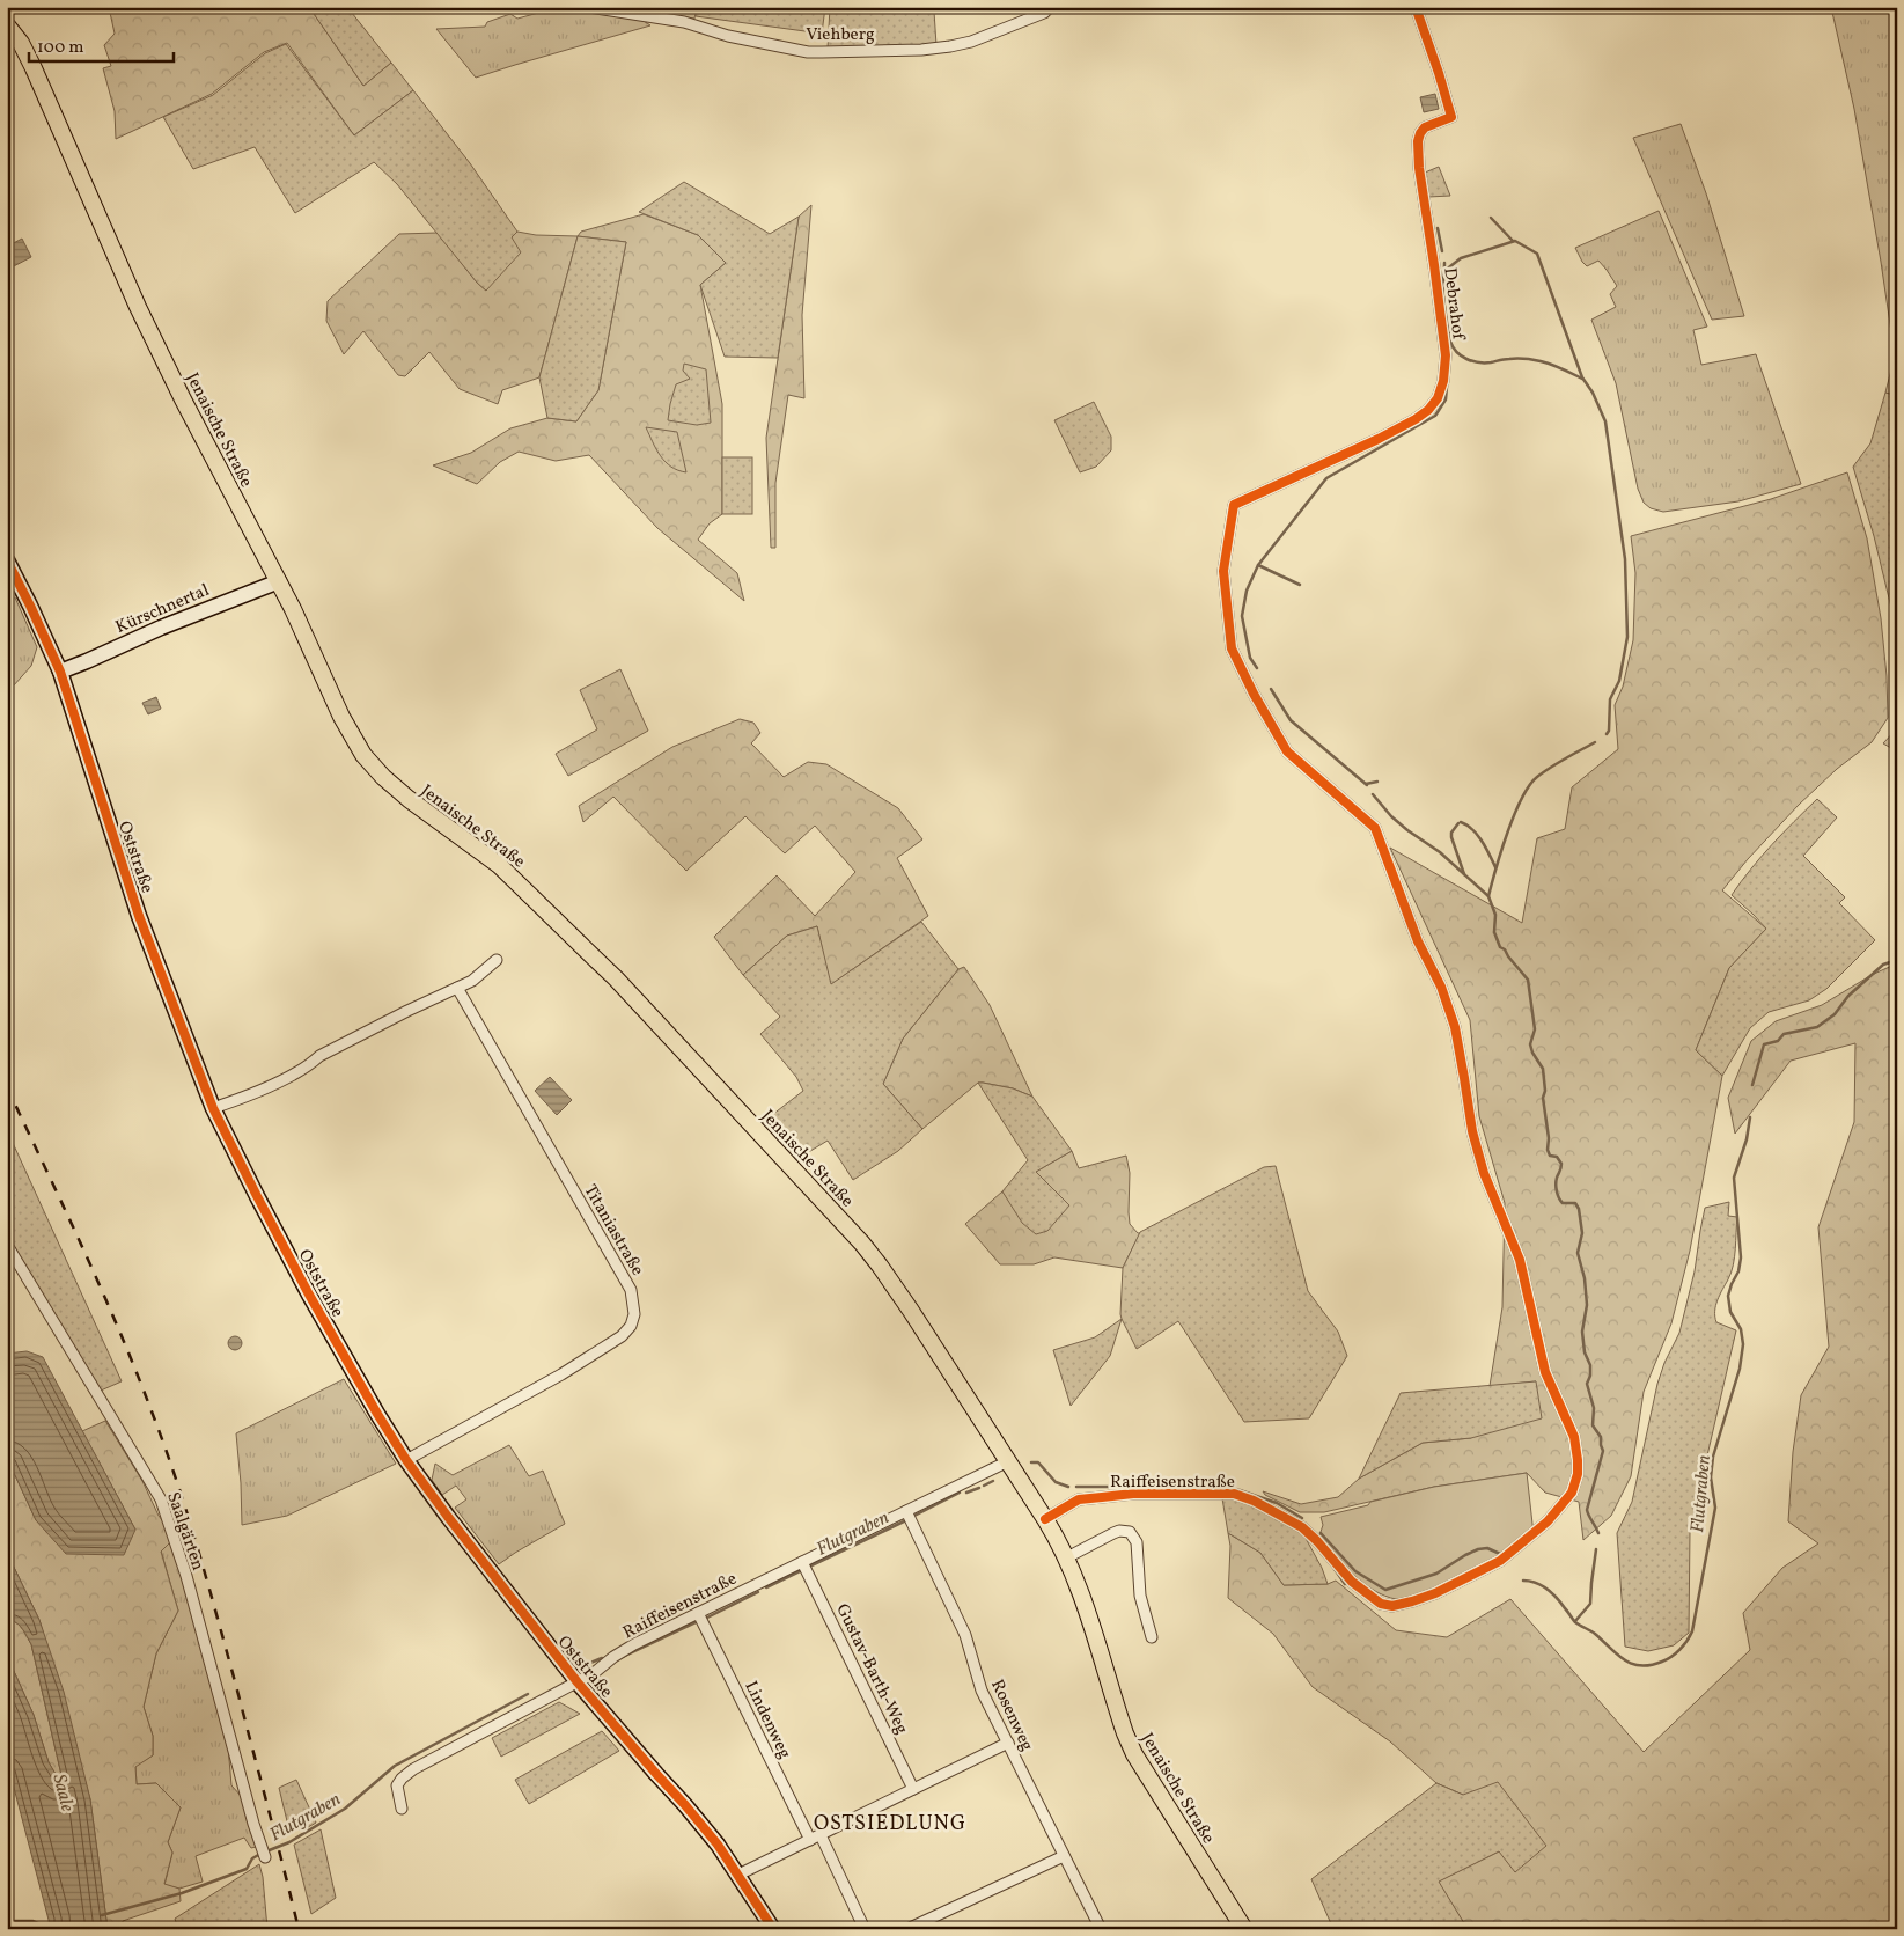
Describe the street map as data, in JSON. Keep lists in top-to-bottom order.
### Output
{
  "streets": {
    "main road": ["Jenaische Straße"],
    "street": [
      "Viehberg",
      "Debrahof",
      "Kürschnertal",
      "Oststraße",
      "Titaniastraße",
      "Raiffeisenstraße",
      "Saalgärten",
      "Gustav-Barth-Weg",
      "Rosenweg",
      "Lindenweg"
    ]
  },
  "crossings": [
    ["Debrahof", "Raiffeisenstraße"],
    ["Jenaische Straße", "Kürschnertal"],
    ["Jenaische Straße", "Raiffeisenstraße"],
    ["Kürschnertal", "Oststraße"],
    ["Oststraße", "Titaniastraße"],
    ["Oststraße", "Raiffeisenstraße"],
    ["Raiffeisenstraße", "Gustav-Barth-Weg"],
    ["Raiffeisenstraße", "Rosenweg"],
    ["Raiffeisenstraße", "Lindenweg"]
  ],
  "districts": ["OSTSIEDLUNG"],
  "water": ["Flutgraben", "Saale"],
  "scale_bar": "100 m"
}
